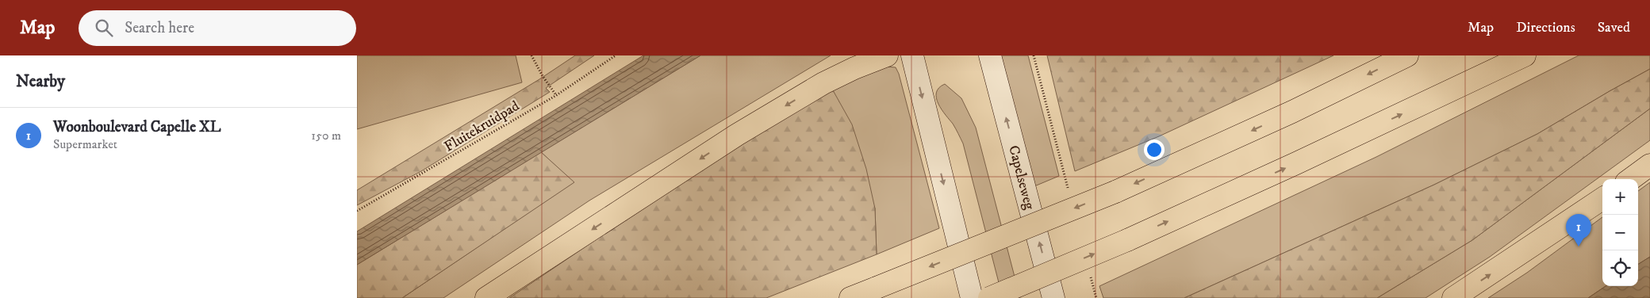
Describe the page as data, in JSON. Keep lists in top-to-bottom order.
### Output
{
  "streets": {
    "main road": ["Capelseweg"],
    "path": ["Fluitekruidpad"]
  },
  "page": {
    "header": "Map",
    "search": "Search here",
    "nav": ["Map", "Directions", "Saved"],
    "heading": "Nearby",
    "list": [
      {
        "mark": "1",
        "name": "Woonboulevard Capelle XL",
        "note": "Supermarket",
        "value": "150 m"
      }
    ],
    "map_buttons": ["+", "−"],
    "pins": "1"
  }
}
